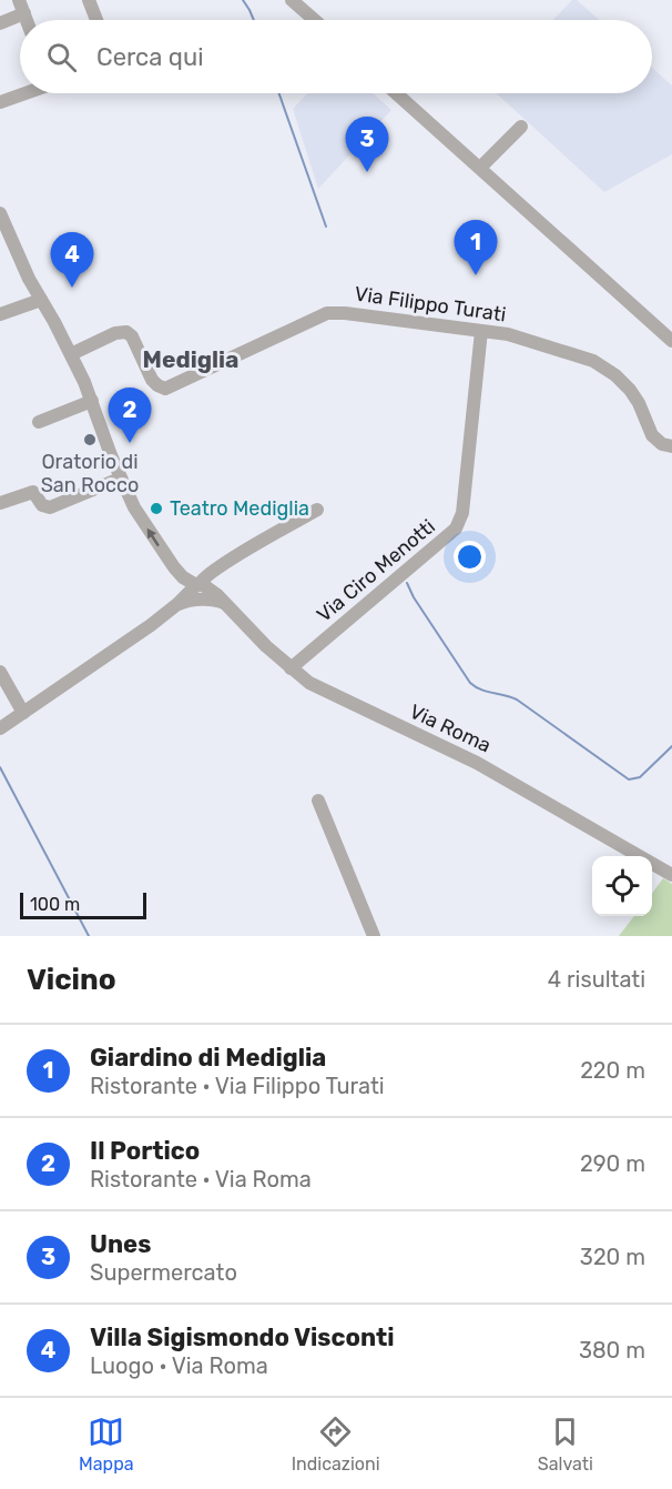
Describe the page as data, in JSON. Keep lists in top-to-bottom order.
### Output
{
  "streets": {
    "street": ["Via Filippo Turati", "Via Ciro Menotti", "Via Roma"]
  },
  "crossings": [
    ["Via Filippo Turati", "Via Ciro Menotti"],
    ["Via Filippo Turati", "Via Roma"],
    ["Via Ciro Menotti", "Via Roma"]
  ],
  "districts": ["Mediglia"],
  "places": ["Oratorio di San Rocco", "Teatro Mediglia"],
  "scale_bar": "100 m",
  "page": {
    "search": "Cerca qui",
    "pins": [
      "3",
      "1",
      "4",
      "2"
    ],
    "scale": "100 m",
    "heading": ["Vicino", "4 risultati"],
    "list": [
      {
        "mark": "1",
        "name": "Giardino di Mediglia",
        "note": "Ristorante · Via Filippo Turati",
        "value": "220 m"
      },
      {
        "mark": "2",
        "name": "Il Portico",
        "note": "Ristorante · Via Roma",
        "value": "290 m"
      },
      {
        "mark": "3",
        "name": "Unes",
        "note": "Supermercato",
        "value": "320 m"
      },
      {
        "mark": "4",
        "name": "Villa Sigismondo Visconti",
        "note": "Luogo · Via Roma",
        "value": "380 m"
      }
    ],
    "nav": ["Mappa", "Indicazioni", "Salvati"]
  }
}
